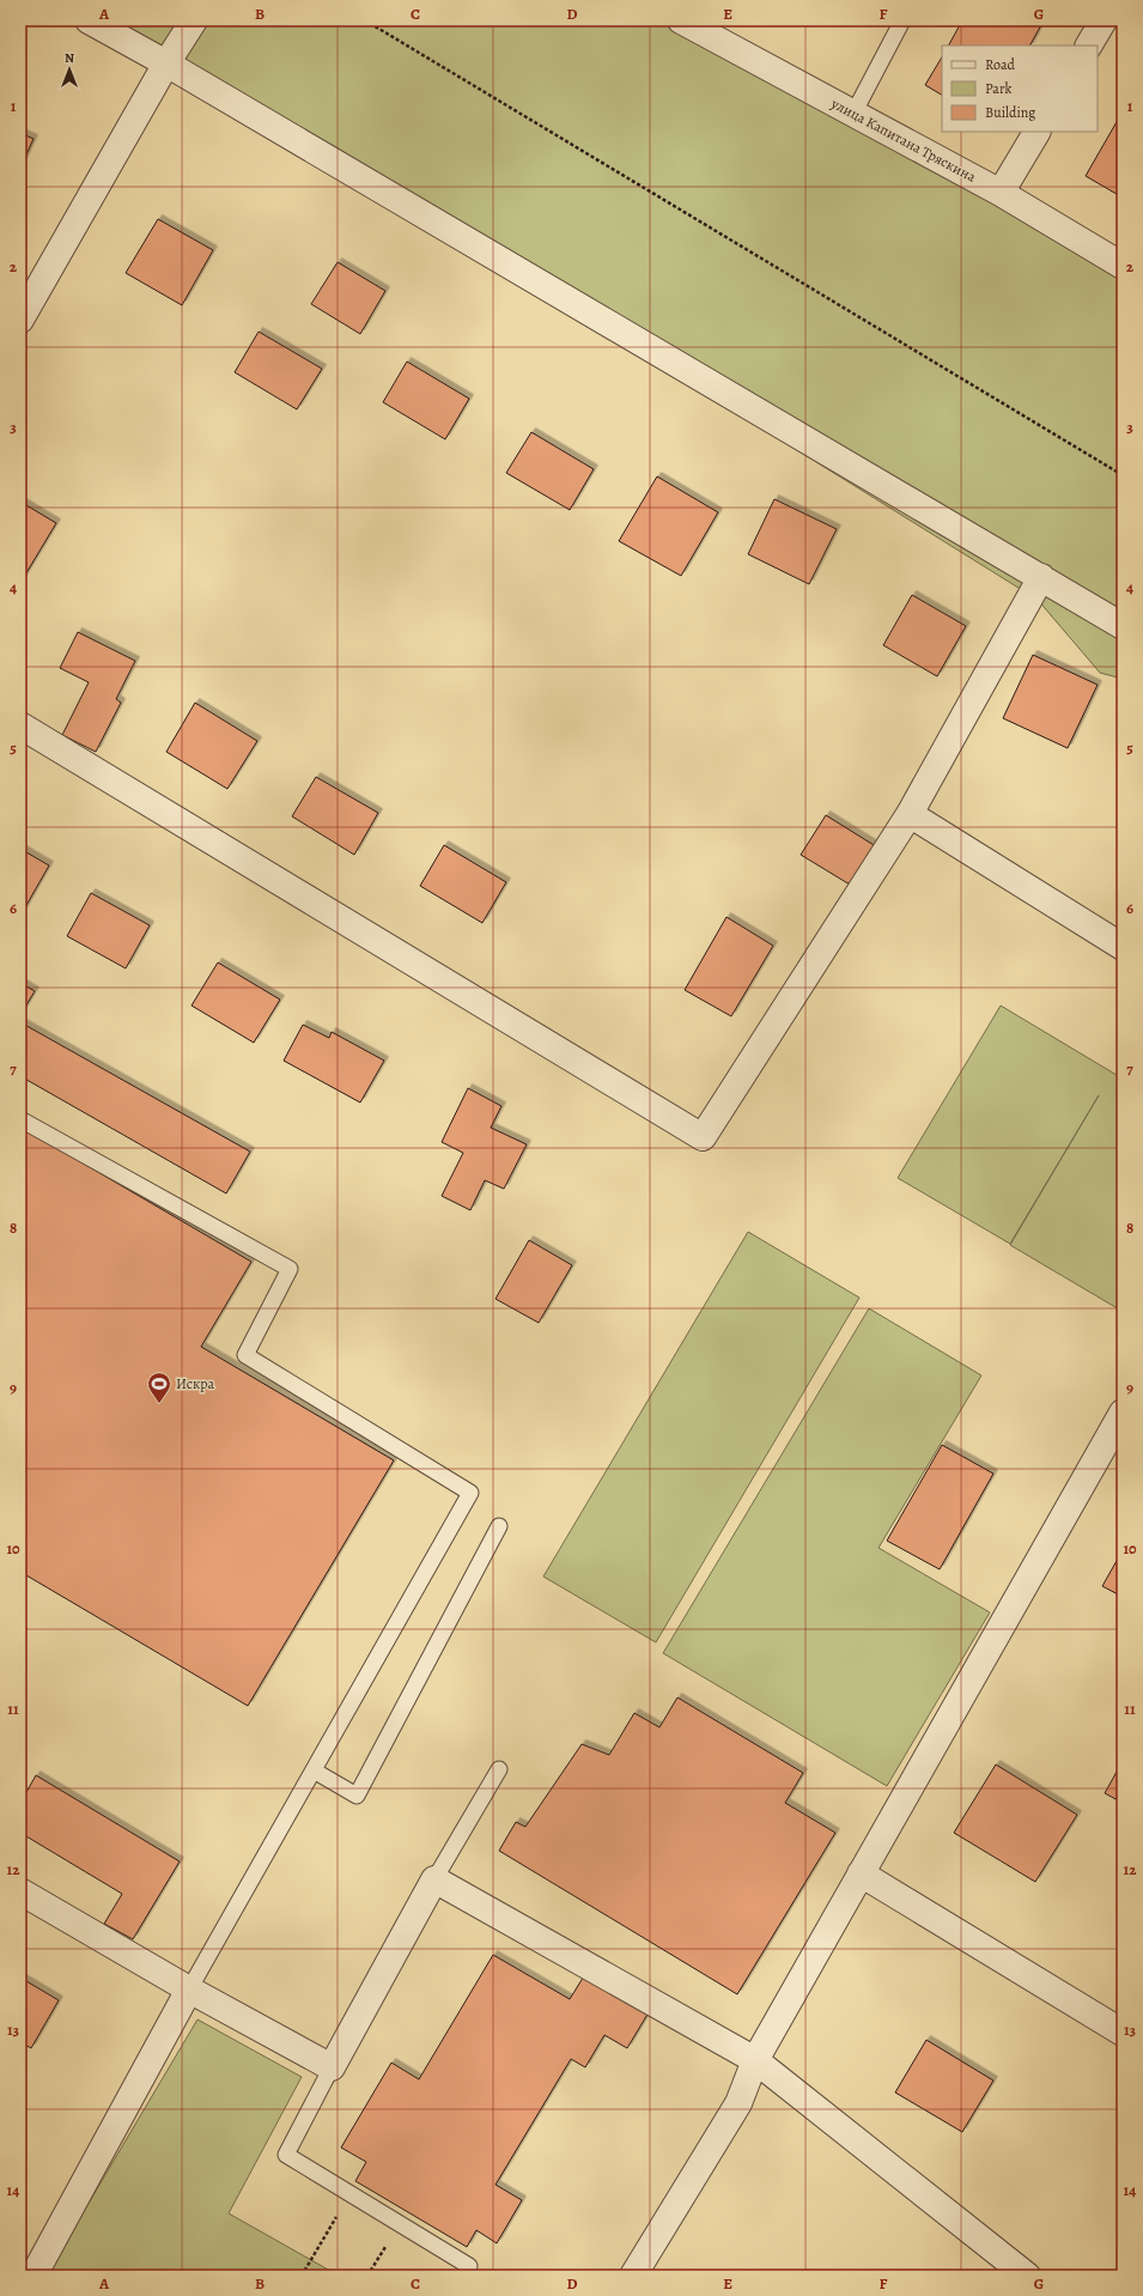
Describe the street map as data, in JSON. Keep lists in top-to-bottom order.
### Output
{
  "streets": {
    "street": ["улица Капитана Тряскина"]
  },
  "places": {
    "sports": ["Искра"]
  },
  "legend": ["Road", "Park", "Building"],
  "north": "top",
  "grid": {
    "columns": [
      "A",
      "B",
      "C",
      "D",
      "E",
      "F",
      "G"
    ],
    "rows": [
      "1",
      "2",
      "3",
      "4",
      "5",
      "6",
      "7",
      "8",
      "9",
      "10",
      "11",
      "12",
      "13",
      "14"
    ]
  }
}
